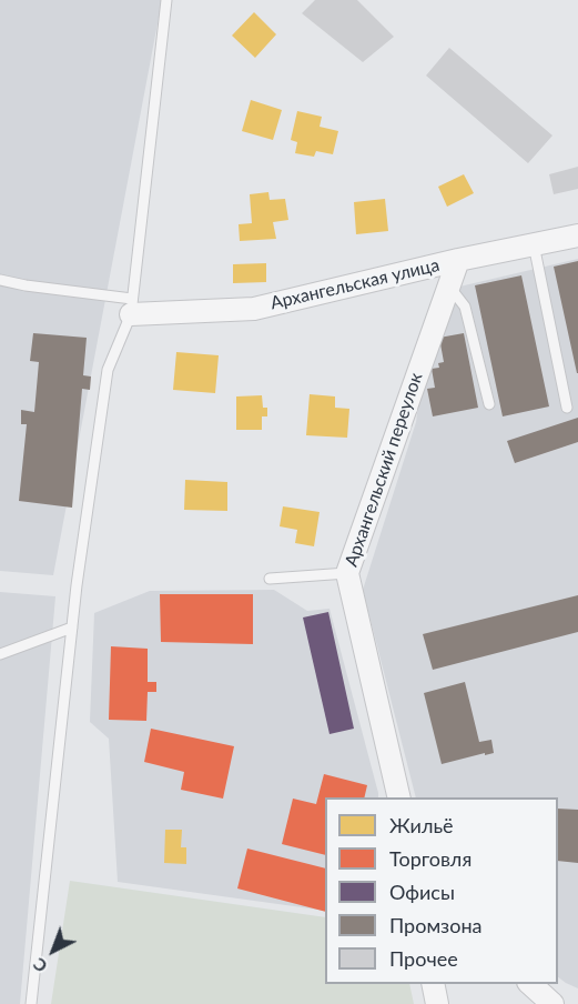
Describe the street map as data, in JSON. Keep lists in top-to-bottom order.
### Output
{
  "streets": {
    "street": ["Архангельская улица", "Архангельский переулок"]
  },
  "crossings": [
    ["Архангельская улица", "Архангельский переулок"]
  ],
  "legend": [
    "Жильё",
    "Торговля",
    "Офисы",
    "Промзона",
    "Прочее"
  ],
  "north": "bottom left"
}
